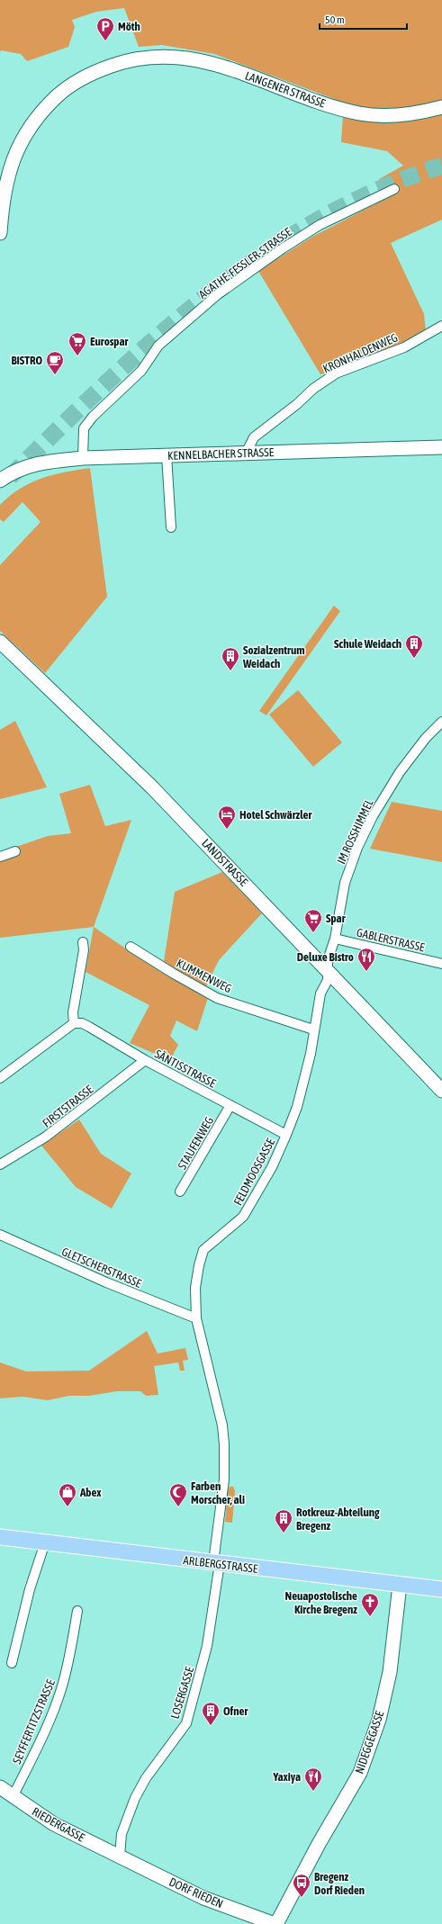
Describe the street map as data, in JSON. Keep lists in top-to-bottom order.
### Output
{
  "streets": {
    "main road": ["ARLBERGSTRASSE"],
    "street": [
      "LANGENER STRASSE",
      "AGATHE-FESSLER-STRASSE",
      "KRONHALDENWEG",
      "KENNELBACHER STRASSE",
      "IM ROSSHIMMEL",
      "LANDSTRASSE",
      "GABLERSTRASSE",
      "KUMMENWEG",
      "SÄNTISSTRASSE",
      "FIRSTSTRASSE",
      "STAUFENWEG",
      "FELDMOOSGASSE",
      "GLETSCHERSTRASSE",
      "LOSERGASSE",
      "SEYFFERTITZSTRASSE",
      "NIDEGGEGASSE",
      "RIEDERGASSE",
      "DORF RIEDEN"
    ]
  },
  "crossings": [
    ["AGATHE-FESSLER-STRASSE", "KENNELBACHER STRASSE"],
    ["KRONHALDENWEG", "KENNELBACHER STRASSE"],
    ["IM ROSSHIMMEL", "LANDSTRASSE"],
    ["IM ROSSHIMMEL", "GABLERSTRASSE"],
    ["IM ROSSHIMMEL", "FELDMOOSGASSE"],
    ["LANDSTRASSE", "FELDMOOSGASSE"],
    ["KUMMENWEG", "FELDMOOSGASSE"],
    ["SÄNTISSTRASSE", "FIRSTSTRASSE"],
    ["SÄNTISSTRASSE", "STAUFENWEG"],
    ["SÄNTISSTRASSE", "FELDMOOSGASSE"],
    ["FELDMOOSGASSE", "GLETSCHERSTRASSE"],
    ["FELDMOOSGASSE", "ARLBERGSTRASSE"],
    ["FELDMOOSGASSE", "LOSERGASSE"],
    ["ARLBERGSTRASSE", "LOSERGASSE"],
    ["ARLBERGSTRASSE", "NIDEGGEGASSE"],
    ["LOSERGASSE", "RIEDERGASSE"],
    ["LOSERGASSE", "DORF RIEDEN"],
    ["SEYFFERTITZSTRASSE", "RIEDERGASSE"],
    ["NIDEGGEGASSE", "DORF RIEDEN"],
    ["RIEDERGASSE", "DORF RIEDEN"]
  ],
  "places": {
    "parking": ["Möth"],
    "supermarket": ["Eurospar", "Spar"],
    "cafe": ["BISTRO"],
    "building": [
      "Schule Weidach",
      "Sozialzentrum Weidach",
      "Rotkreuz-Abteilung Bregenz",
      "Ofner"
    ],
    "hotel": ["Hotel Schwärzler"],
    "restaurant": ["Deluxe Bistro", "Yaxiya"],
    "shop": ["Abex"],
    "mosque": ["Farben Morscher, ali"],
    "church": ["Neuapostolische Kirche Bregenz"],
    "bus stop": ["Bregenz Dorf Rieden"]
  },
  "scale_bar": "50 m"
}
